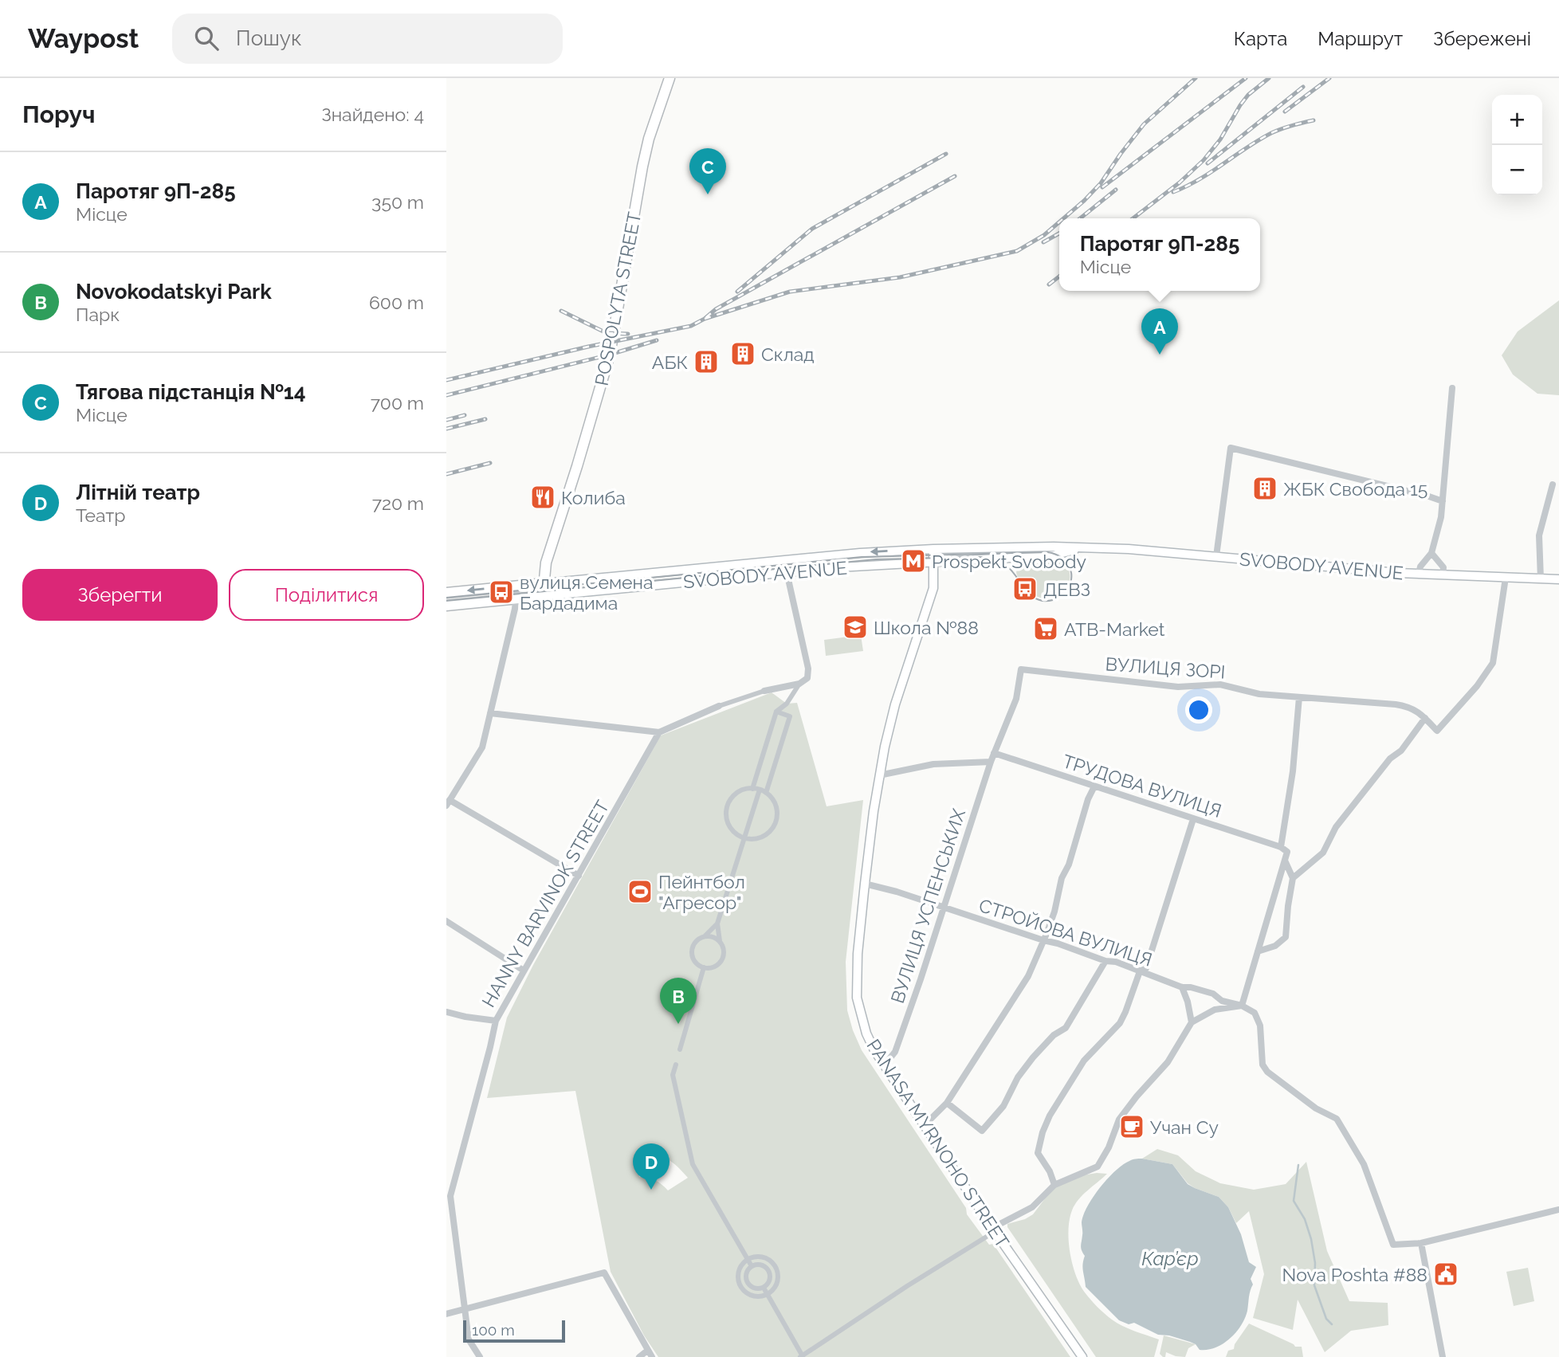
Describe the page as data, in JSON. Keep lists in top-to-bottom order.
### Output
{
  "streets": {
    "highway": ["POSPOLYTA STREET", "SVOBODY AVENUE"],
    "main road": ["PANASA MYRNOHO STREET"],
    "street": [
      "ВУЛИЦЯ ЗОРІ",
      "ТРУДОВА ВУЛИЦЯ",
      "HANNY BARVINOK STREET",
      "ВУЛИЦЯ УСПЕНСЬКИХ",
      "СТРОЙОВА ВУЛИЦЯ"
    ]
  },
  "crossings": [
    ["POSPOLYTA STREET", "SVOBODY AVENUE"],
    ["SVOBODY AVENUE", "ВУЛИЦЯ ЗОРІ"],
    ["SVOBODY AVENUE", "PANASA MYRNOHO STREET"],
    ["ВУЛИЦЯ ЗОРІ", "ТРУДОВА ВУЛИЦЯ"],
    ["ВУЛИЦЯ ЗОРІ", "ВУЛИЦЯ УСПЕНСЬКИХ"],
    ["ТРУДОВА ВУЛИЦЯ", "ВУЛИЦЯ УСПЕНСЬКИХ"],
    ["ВУЛИЦЯ УСПЕНСЬКИХ", "СТРОЙОВА ВУЛИЦЯ"],
    ["ВУЛИЦЯ УСПЕНСЬКИХ", "PANASA MYRNOHO STREET"],
    ["СТРОЙОВА ВУЛИЦЯ", "PANASA MYRNOHO STREET"]
  ],
  "water": ["Кар’єр"],
  "places": {
    "building": ["Склад", "АБК", "ЖБК Свобода 15"],
    "restaurant": ["Колиба"],
    "metro station": ["Prospekt Svobody"],
    "bus stop": ["ДЕВЗ", "вулиця Семена Бардадима"],
    "school or university": ["Школа №88"],
    "supermarket": ["ATB-Market"],
    "sports": ["Пейнтбол \"Агресор\""],
    "cafe": ["Учан Су"],
    "public building": ["Nova Poshta #88"]
  },
  "scale_bar": "100 m",
  "page": {
    "header": "Waypost",
    "search": "Пошук",
    "nav": ["Карта", "Маршрут", "Збережені"],
    "heading": ["Поруч", "Знайдено: 4"],
    "map_buttons": ["+", "−"],
    "pins": [
      "C",
      "A",
      "B",
      "D"
    ],
    "list": [
      {
        "mark": "A",
        "name": "Паротяг 9П-285",
        "note": "Місце",
        "value": "350 m"
      },
      {
        "mark": "B",
        "name": "Novokodatskyi Park",
        "note": "Парк",
        "value": "600 m"
      },
      {
        "mark": "C",
        "name": "Тягова пiдстанцiя №14",
        "note": "Місце",
        "value": "700 m"
      },
      {
        "mark": "D",
        "name": "Лiтнiй театр",
        "note": "Театр",
        "value": "720 m"
      }
    ],
    "popup": ["Паротяг 9П-285", "Місце"],
    "buttons": ["Зберегти", "Поділитися"],
    "scale": "100 m"
  }
}
